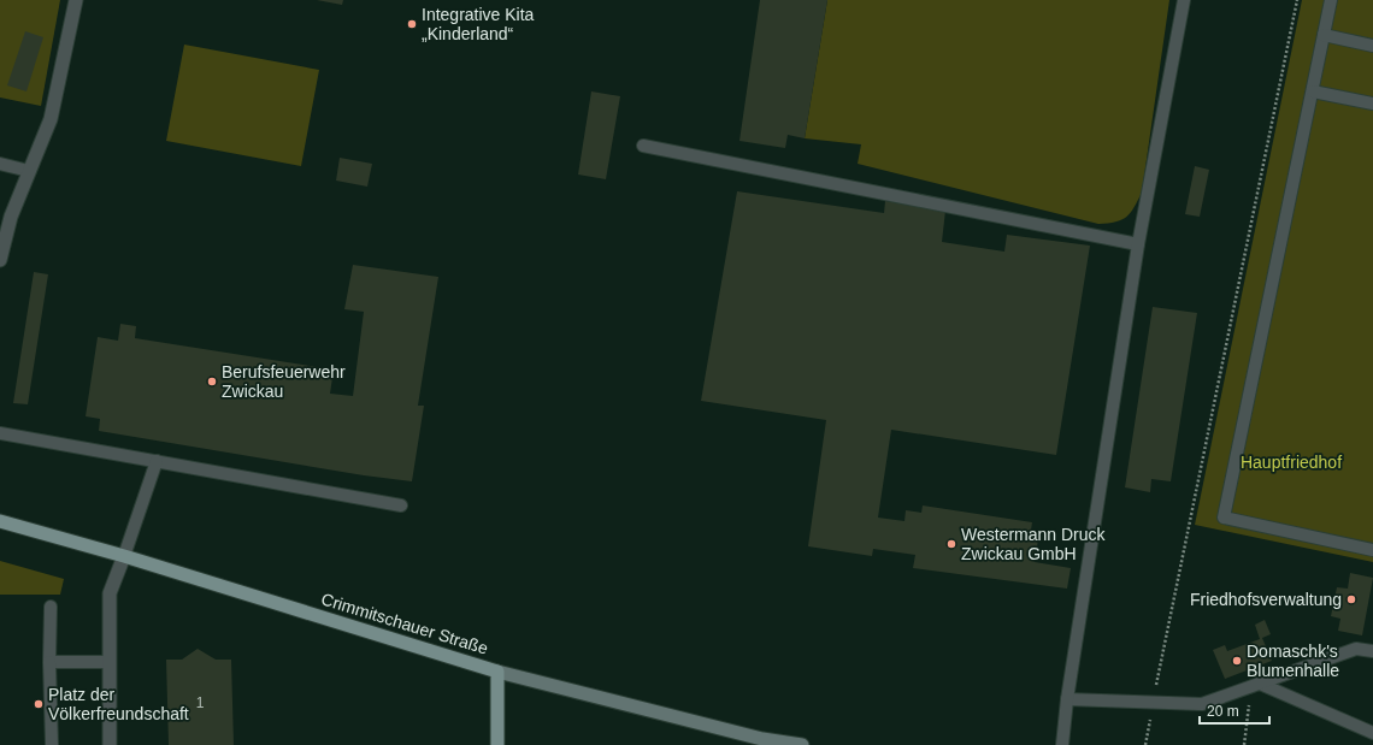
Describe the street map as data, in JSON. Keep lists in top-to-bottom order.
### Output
{
  "streets": {
    "main road": ["Crimmitschauer Straße"]
  },
  "parks": ["Hauptfriedhof"],
  "places": [
    "Integrative Kita „Kinderland“",
    "Berufsfeuerwehr Zwickau",
    "Westermann Druck Zwickau GmbH",
    "Friedhofsverwaltung",
    "Domaschk's Blumenhalle",
    "Platz der Völkerfreundschaft"
  ],
  "house_numbers": ["1"],
  "scale_bar": "20 m"
}
